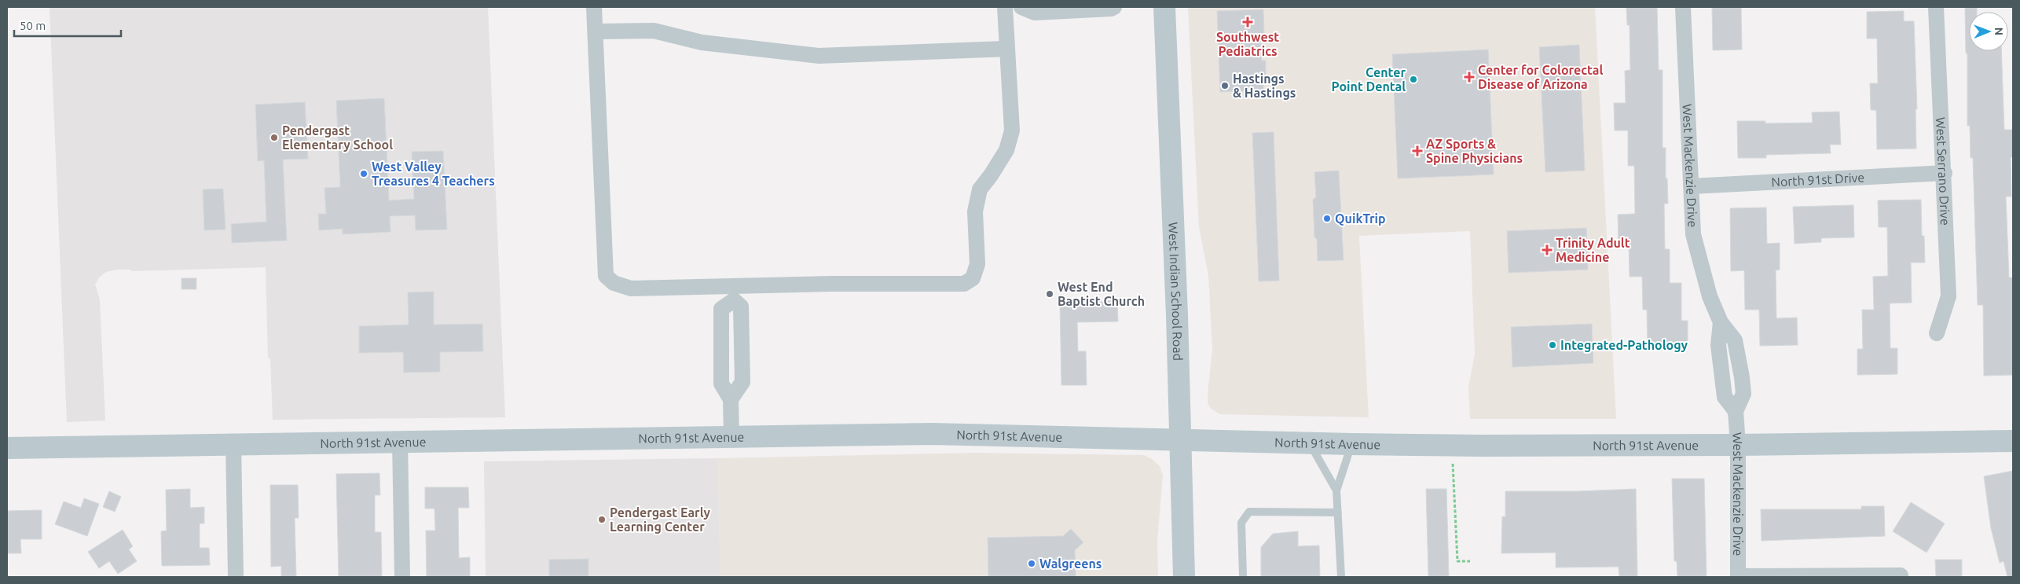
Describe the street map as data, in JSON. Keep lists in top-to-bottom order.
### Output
{
  "streets": {
    "main road": ["West Indian School Road", "North 91st Avenue"],
    "street": ["West Mackenzie Drive", "West Serrano Drive", "North 91st Drive"]
  },
  "crossings": [
    ["West Mackenzie Drive", "North 91st Drive"],
    ["West Mackenzie Drive", "North 91st Avenue"],
    ["West Serrano Drive", "North 91st Drive"],
    ["West Indian School Road", "North 91st Avenue"]
  ],
  "places": {
    "health": [
      "Southwest Pediatrics",
      "Center for Colorectal Disease of Arizona",
      "AZ Sports & Spine Physicians",
      "Trinity Adult Medicine"
    ],
    "other": [
      "Center Point Dental",
      "Hastings & Hastings",
      "Pendergast Elementary School",
      "West Valley Treasures 4 Teachers",
      "QuikTrip",
      "West End Baptist Church",
      "Integrated-Pathology",
      "Pendergast Early Learning Center",
      "Walgreens"
    ]
  },
  "scale_bar": "50 m",
  "north": "right"
}
